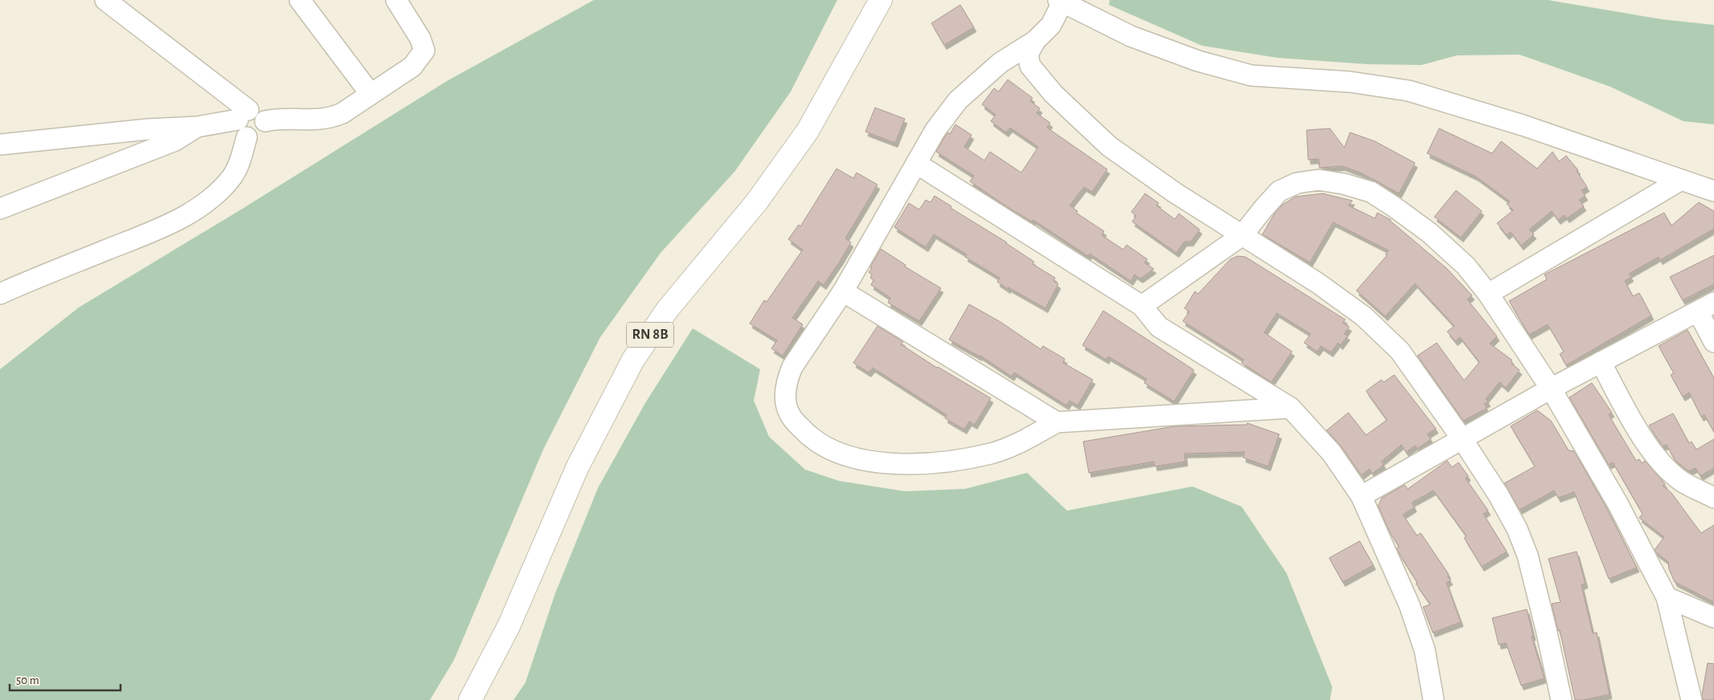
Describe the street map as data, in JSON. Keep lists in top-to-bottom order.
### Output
{
  "streets": {
    "main road": ["RN 8B"]
  },
  "scale_bar": "50 m"
}
